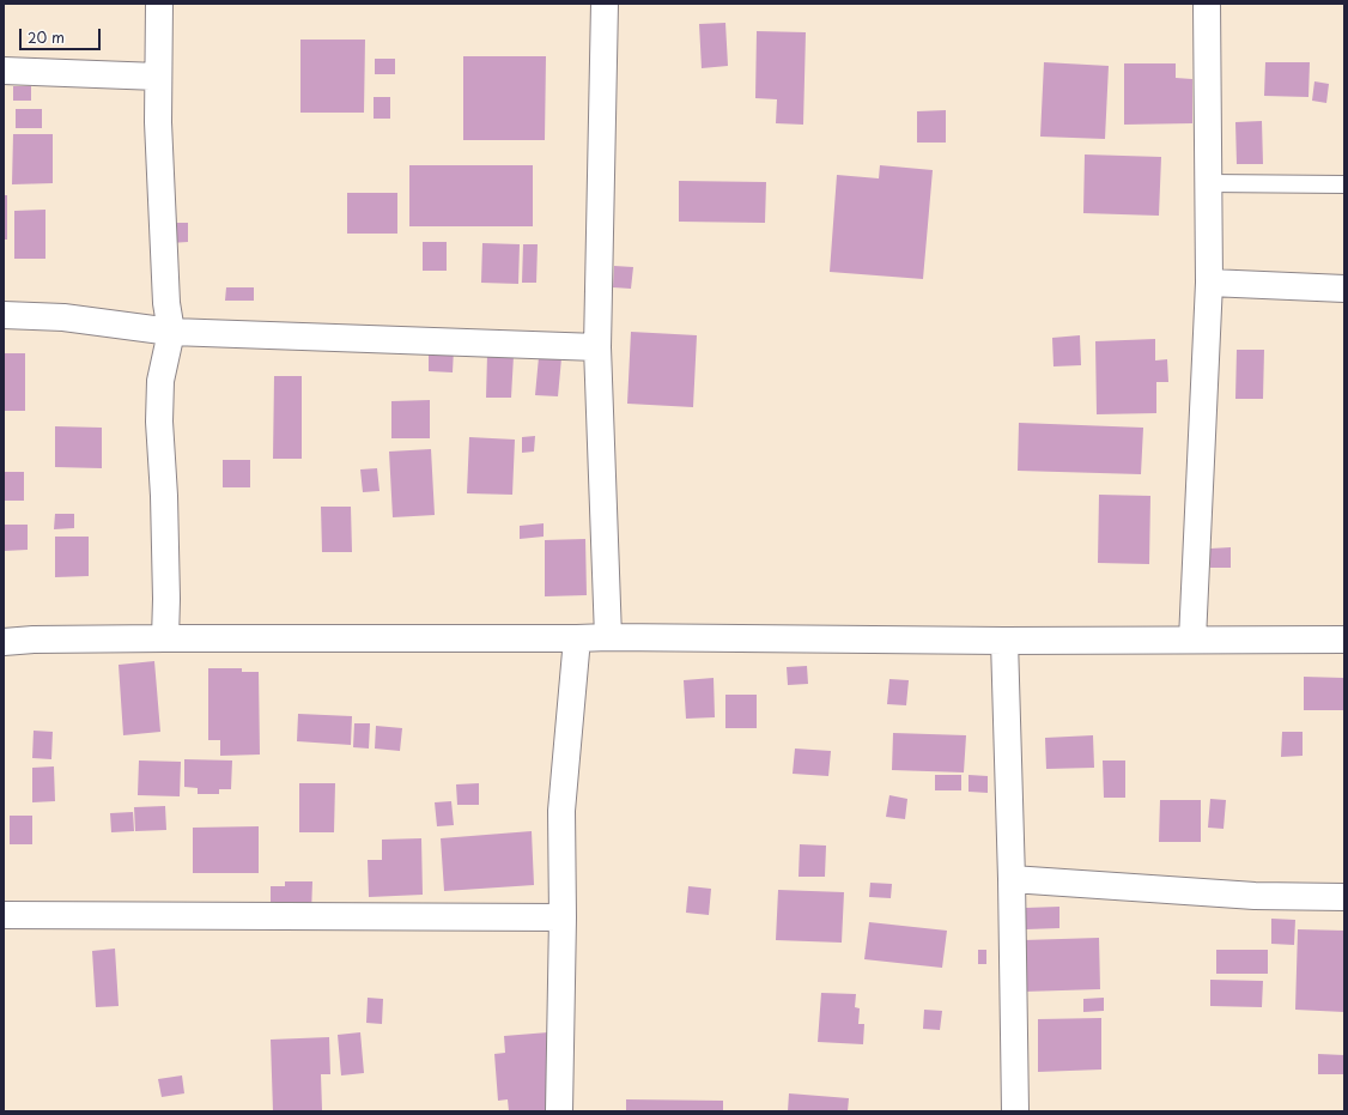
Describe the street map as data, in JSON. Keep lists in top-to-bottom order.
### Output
{
  "scale_bar": "20 m"
}
